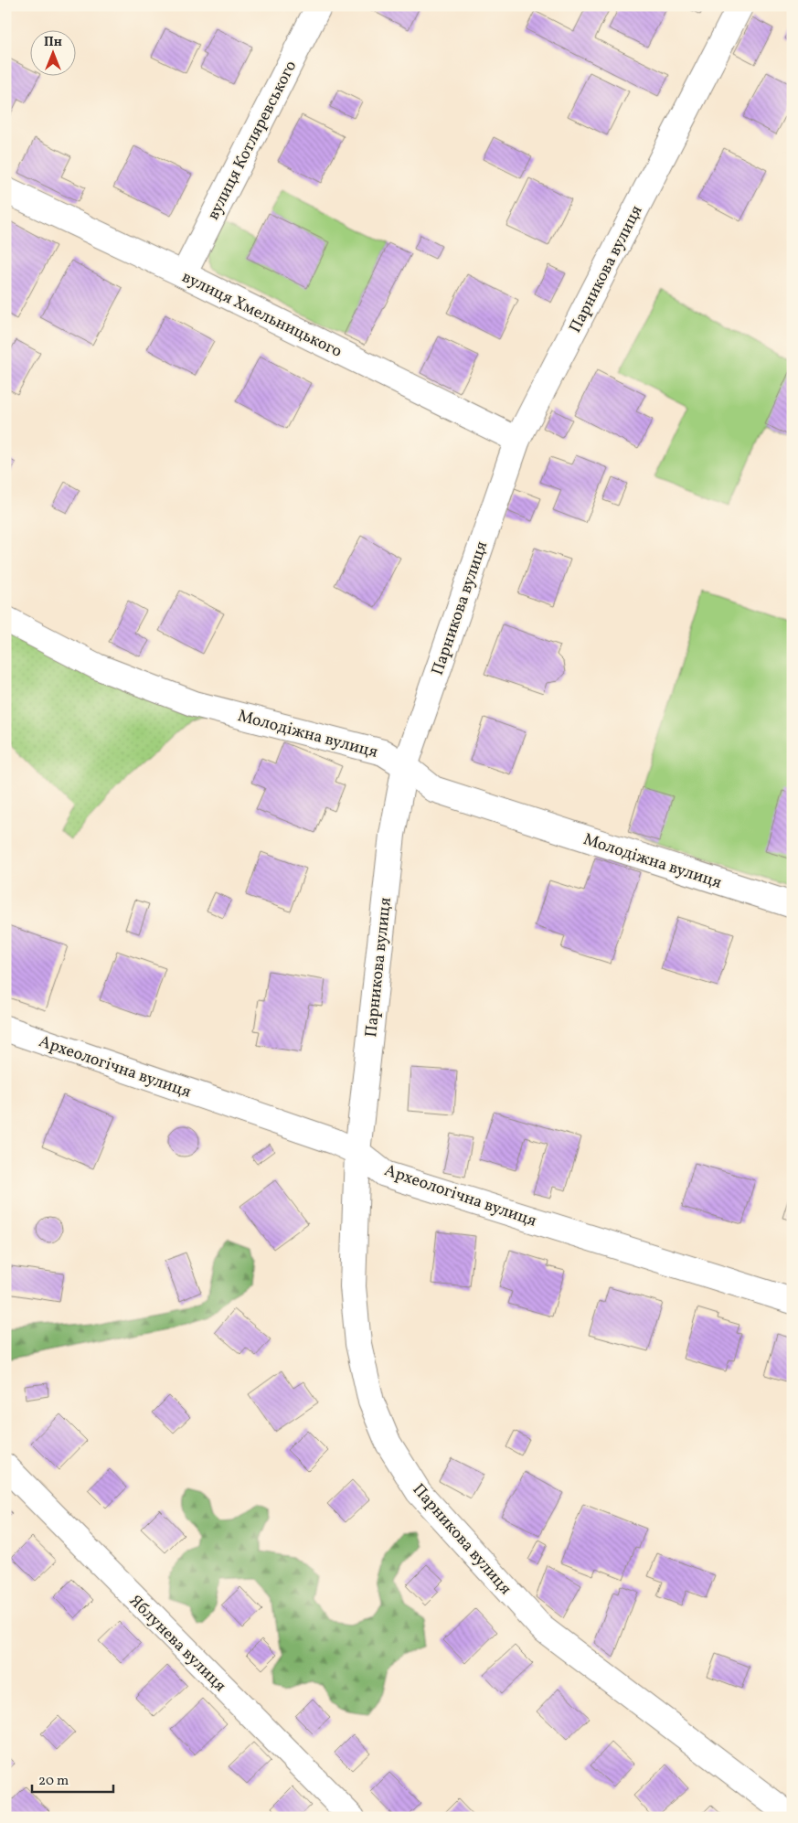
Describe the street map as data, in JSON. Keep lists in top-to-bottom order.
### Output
{
  "streets": {
    "street": [
      "вулиця Котляревського",
      "Парникова вулиця",
      "вулиця Хмельницького",
      "Молодіжна вулиця",
      "Археологічна вулиця",
      "Яблунева вулиця"
    ]
  },
  "crossings": [
    ["вулиця Котляревського", "вулиця Хмельницького"],
    ["Парникова вулиця", "вулиця Хмельницького"],
    ["Парникова вулиця", "Молодіжна вулиця"],
    ["Парникова вулиця", "Археологічна вулиця"]
  ],
  "scale_bar": "20 m",
  "north": "top"
}
